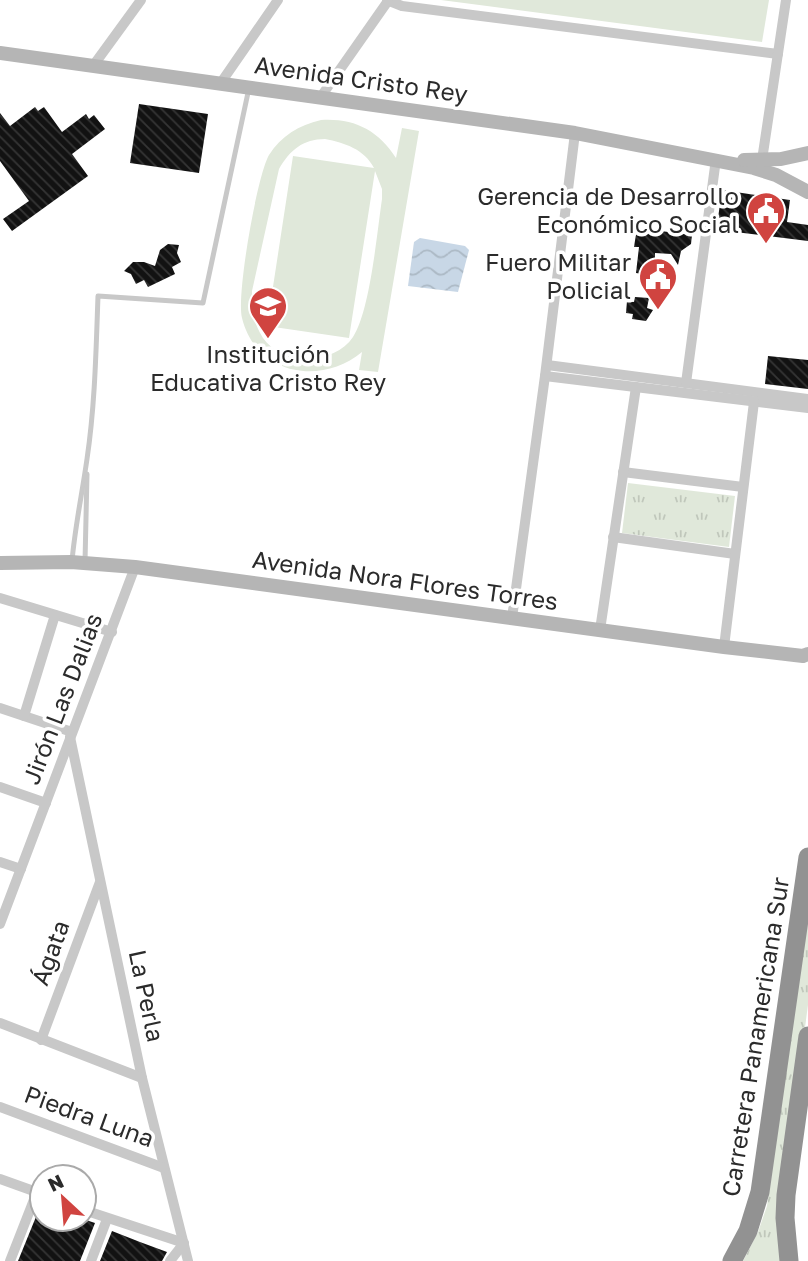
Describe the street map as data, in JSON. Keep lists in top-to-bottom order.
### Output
{
  "streets": {
    "highway": ["Carretera Panamericana Sur"],
    "main road": ["Avenida Cristo Rey", "Avenida Nora Flores Torres"],
    "street": [
      "Jirón Las Dalias",
      "Ágata",
      "La Perla",
      "Piedra Luna"
    ]
  },
  "crossings": [
    ["Avenida Nora Flores Torres", "Jirón Las Dalias"],
    ["Jirón Las Dalias", "La Perla"],
    ["Ágata", "La Perla"],
    ["La Perla", "Piedra Luna"]
  ],
  "places": {
    "public building": ["Gerencia de Desarrollo Económico Social", "Fuero Militar Policial"],
    "school or university": ["Institución Educativa Cristo Rey"]
  },
  "north": "top left"
}
